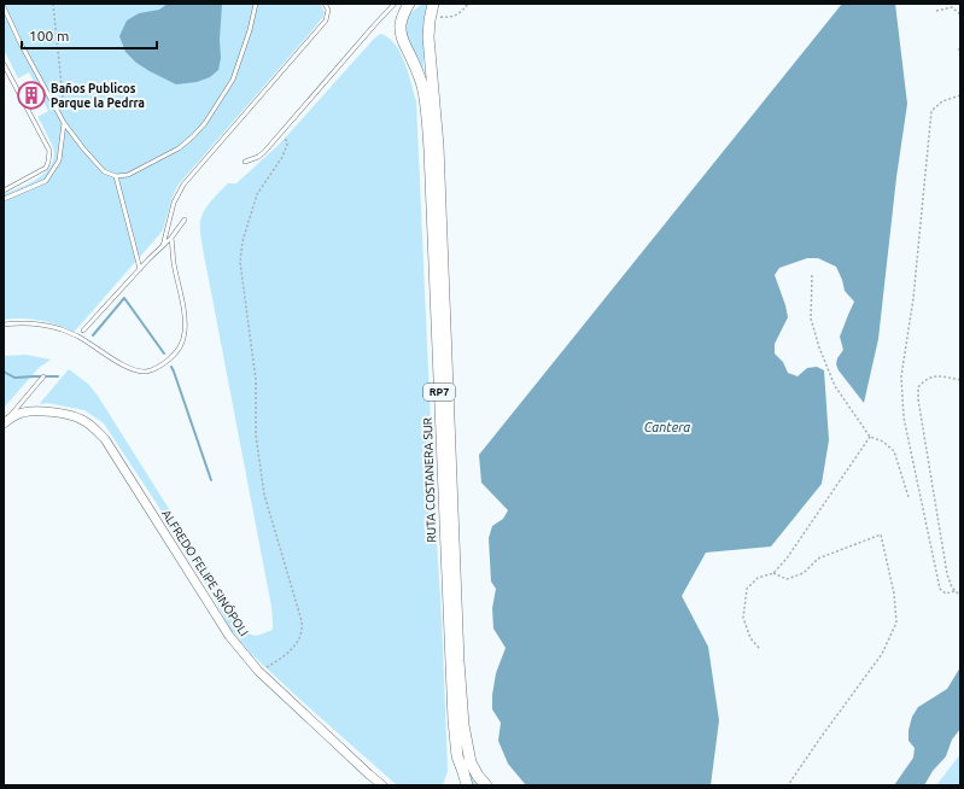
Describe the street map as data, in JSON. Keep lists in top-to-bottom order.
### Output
{
  "streets": {
    "main road": ["RP7", "RUTA COSTANERA SUR"],
    "street": ["ALFREDO FELIPE SINÓPOLI"]
  },
  "water": ["Cantera"],
  "places": {
    "building": ["Baños Publicos Parque la Pedrra"]
  },
  "scale_bar": "100 m"
}
